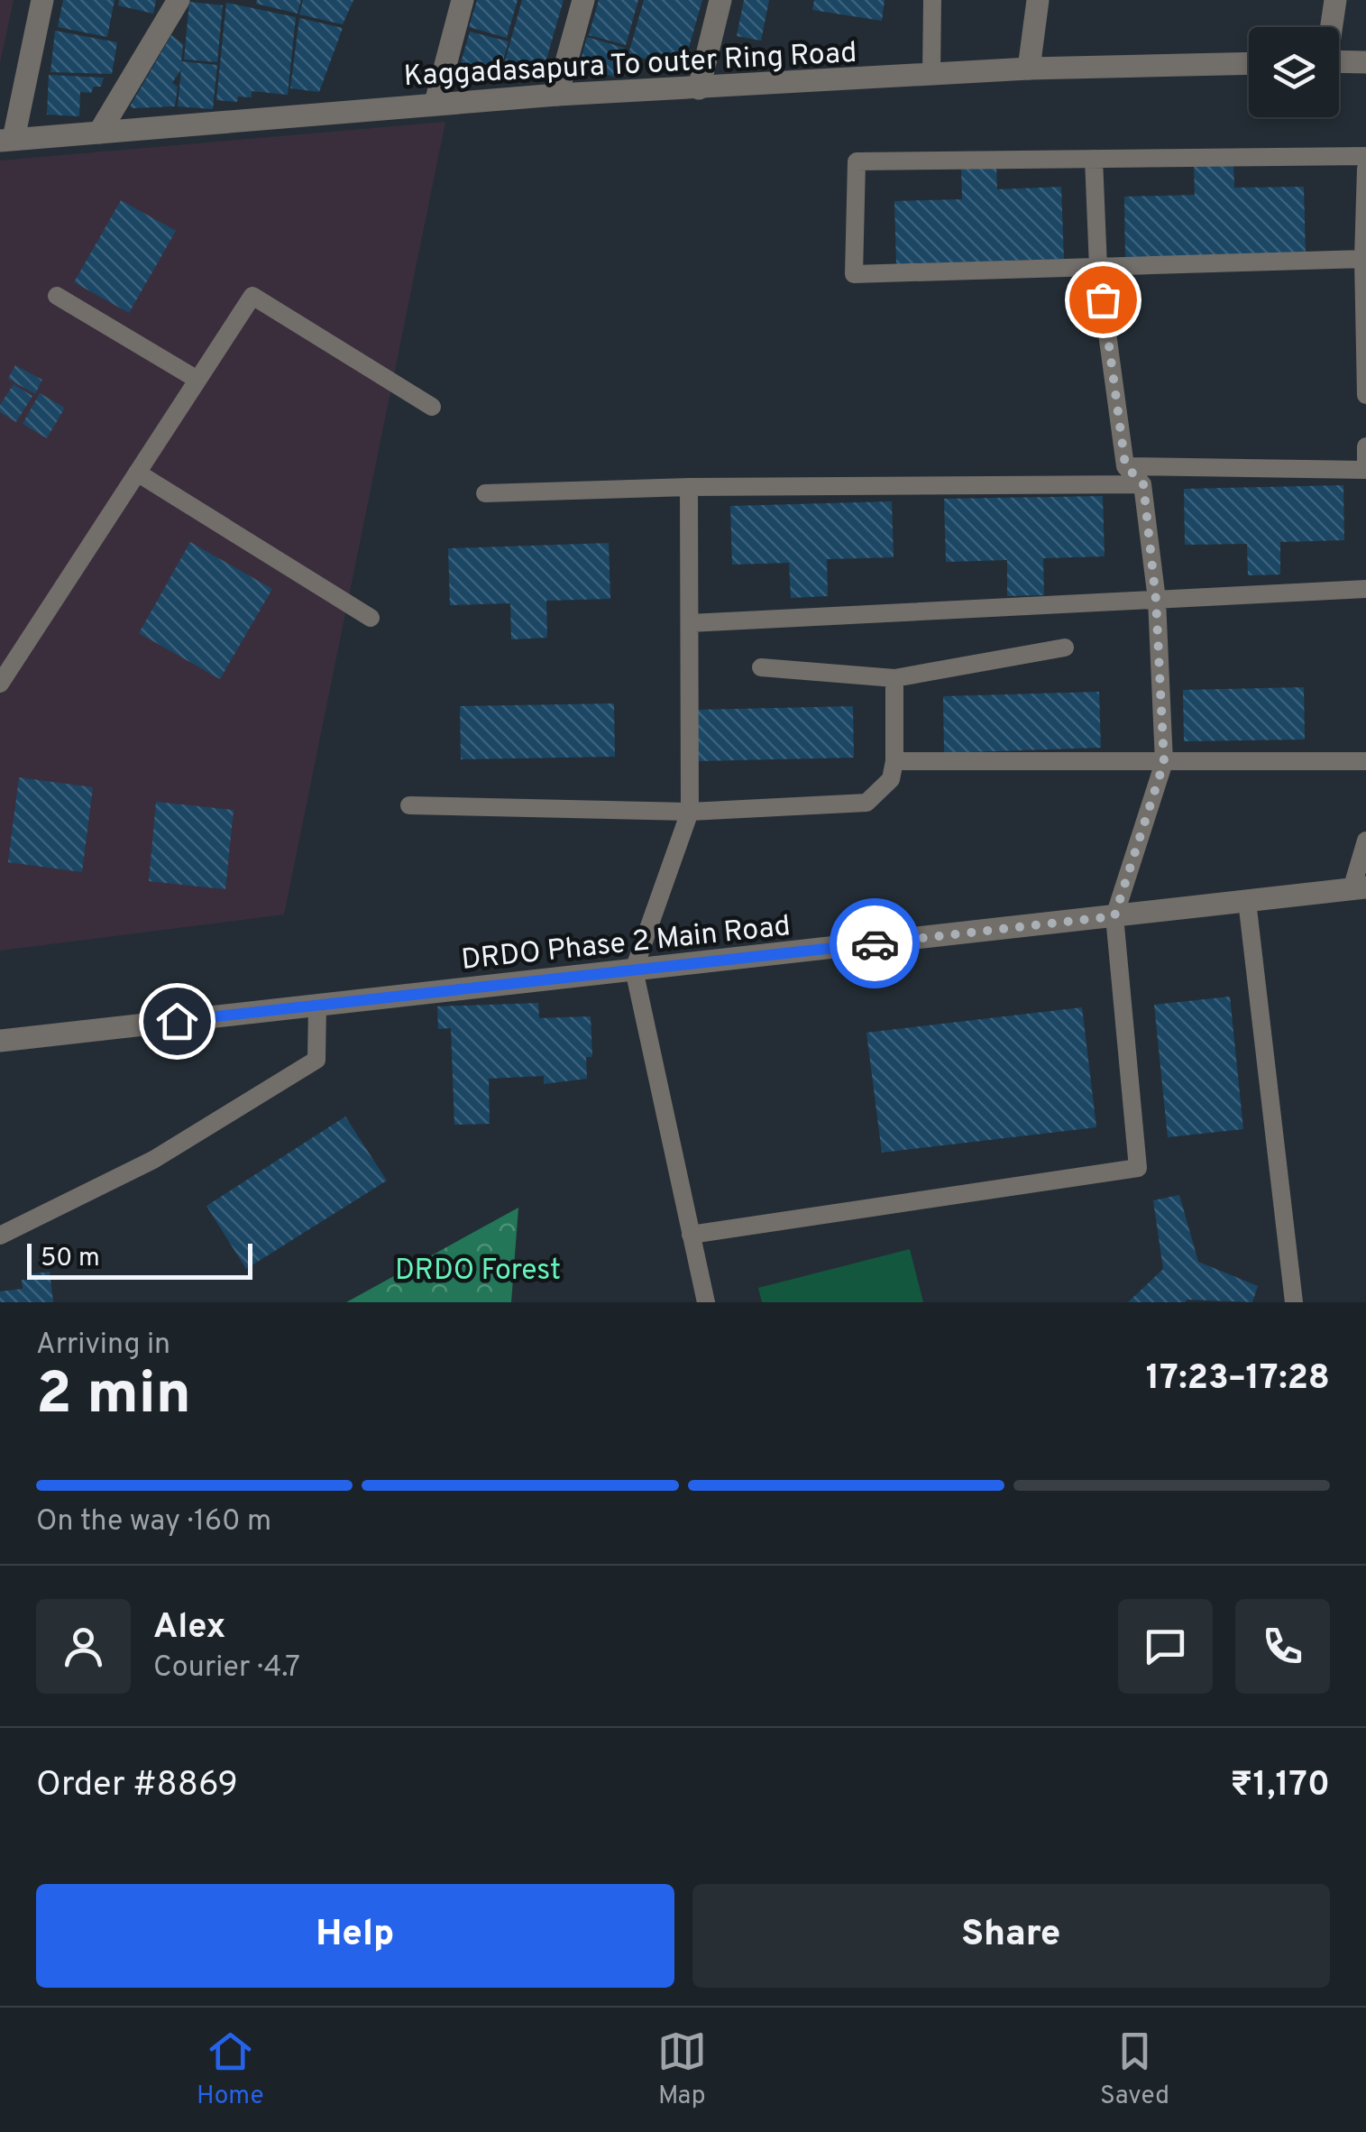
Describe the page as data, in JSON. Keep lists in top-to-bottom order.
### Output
{
  "streets": {
    "street": ["Kaggadasapura To outer Ring Road", "DRDO Phase 2 Main Road"]
  },
  "parks": ["DRDO Forest"],
  "scale_bar": "50 m",
  "page": {
    "scale": "50 m",
    "heading": ["2 min", "Arriving in", "17:23–17:28"],
    "panel": [
      "Alex",
      "Courier · 4.7",
      "Order #8869",
      "₹1,170"
    ],
    "bar": "On the way · 160 m",
    "buttons": ["Help", "Share"],
    "tabs": ["Home", "Map", "Saved"]
  }
}
